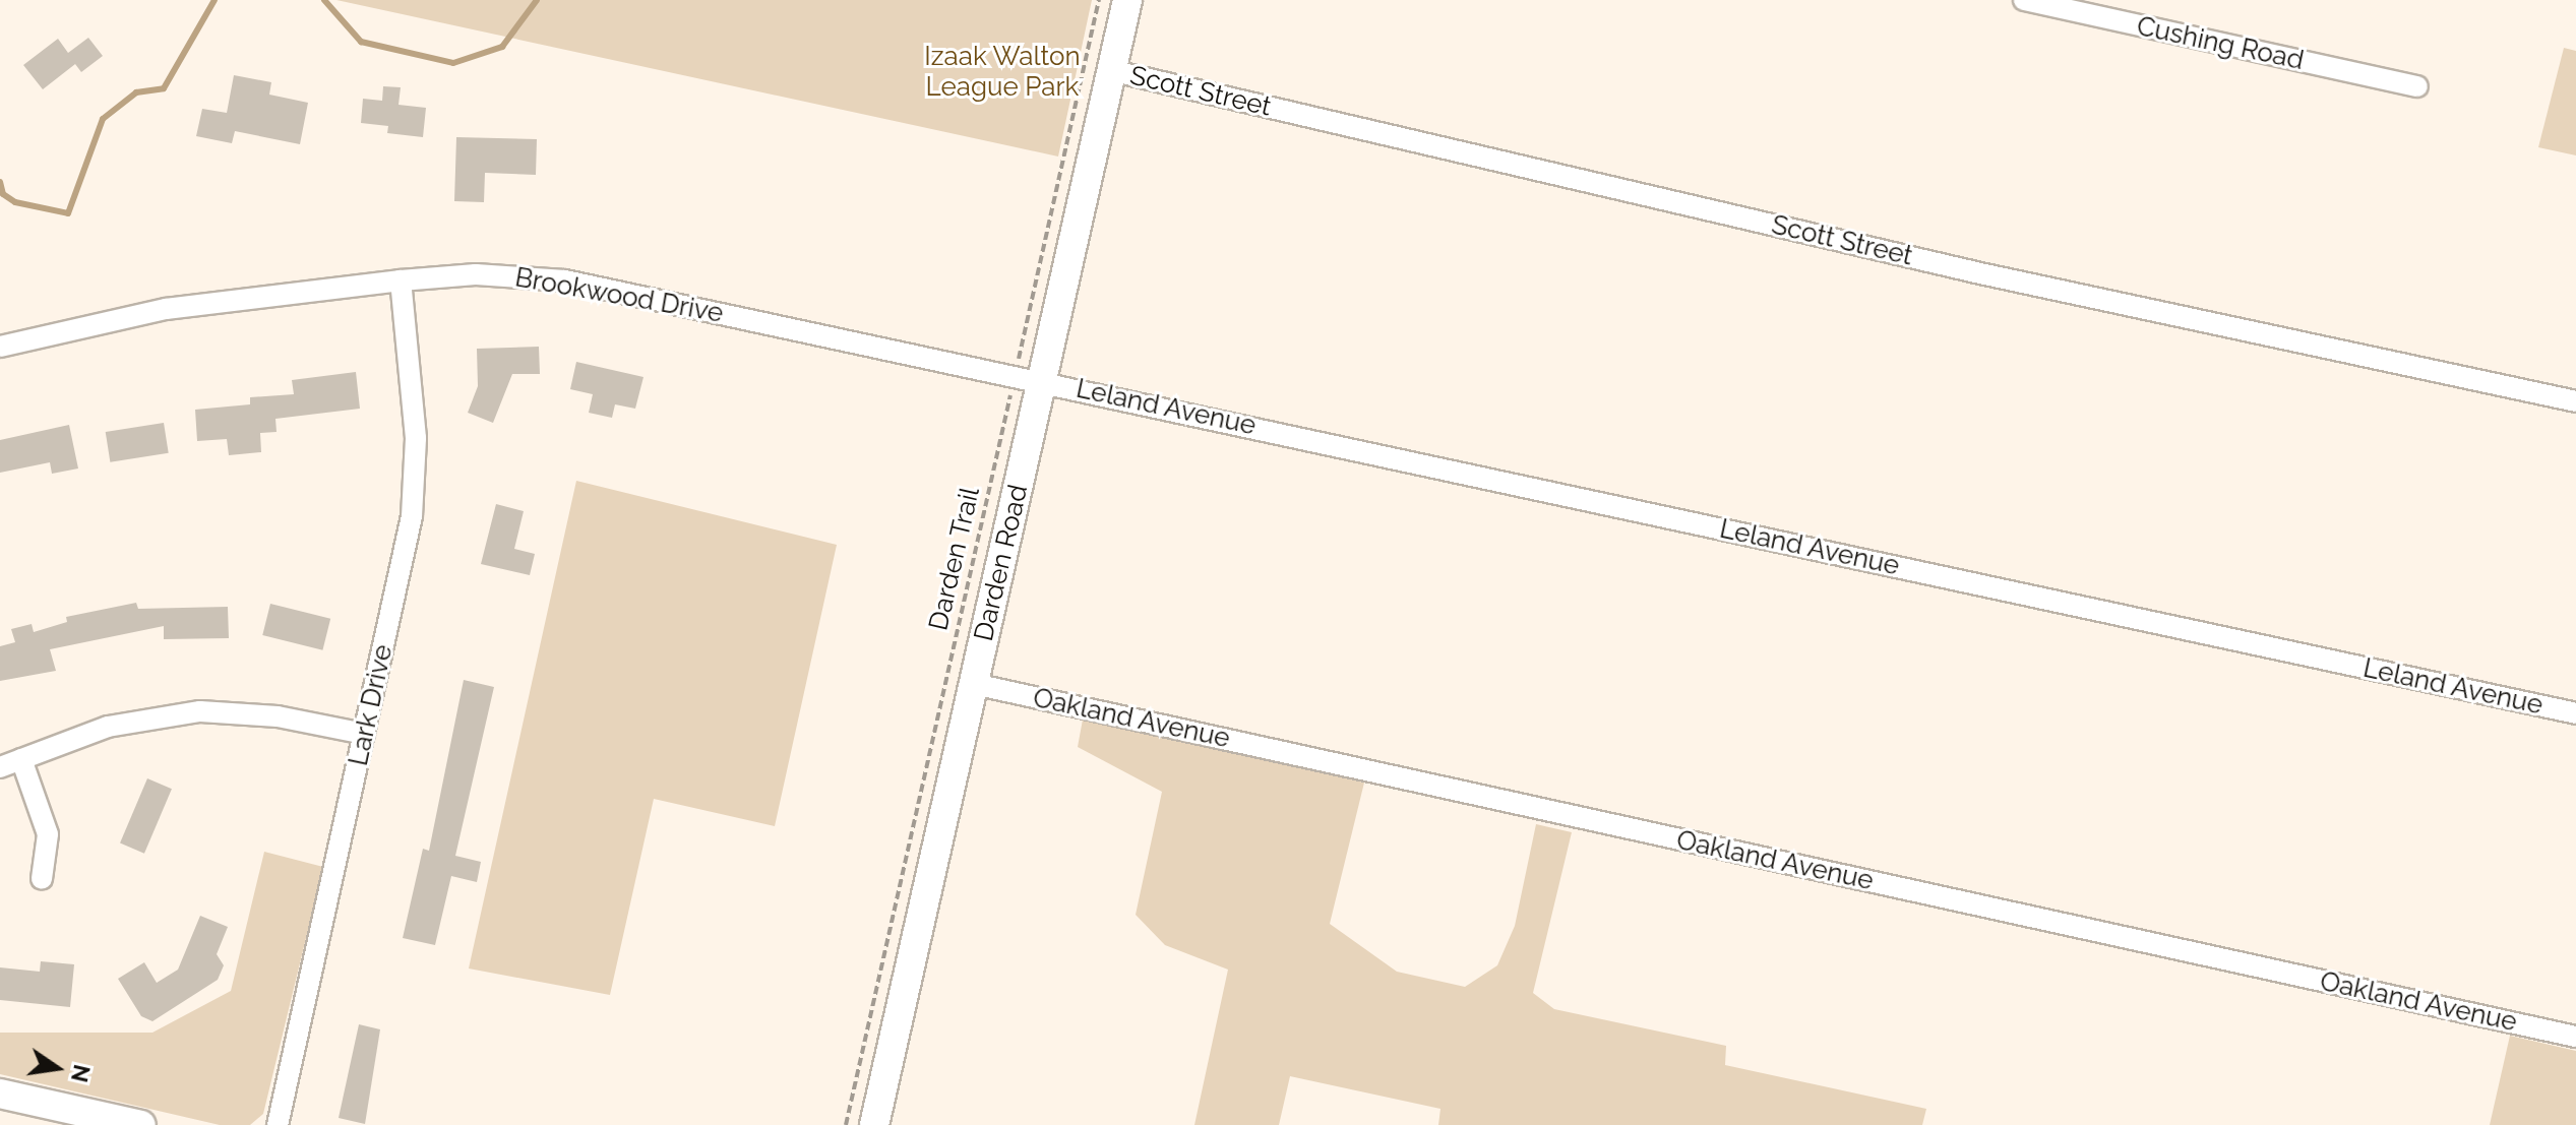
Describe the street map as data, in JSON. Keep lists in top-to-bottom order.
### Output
{
  "streets": {
    "street": [
      "Cushing Road",
      "Scott Street",
      "Brookwood Drive",
      "Leland Avenue",
      "Darden Road",
      "Lark Drive",
      "Oakland Avenue"
    ],
    "path": ["Darden Trail"]
  },
  "crossings": [
    ["Scott Street", "Darden Road"],
    ["Brookwood Drive", "Leland Avenue"],
    ["Brookwood Drive", "Darden Trail"],
    ["Brookwood Drive", "Darden Road"],
    ["Brookwood Drive", "Lark Drive"],
    ["Leland Avenue", "Darden Trail"],
    ["Leland Avenue", "Darden Road"],
    ["Darden Trail", "Darden Road"],
    ["Darden Road", "Oakland Avenue"]
  ],
  "parks": ["Izaak Walton League Park"],
  "north": "right"
}
